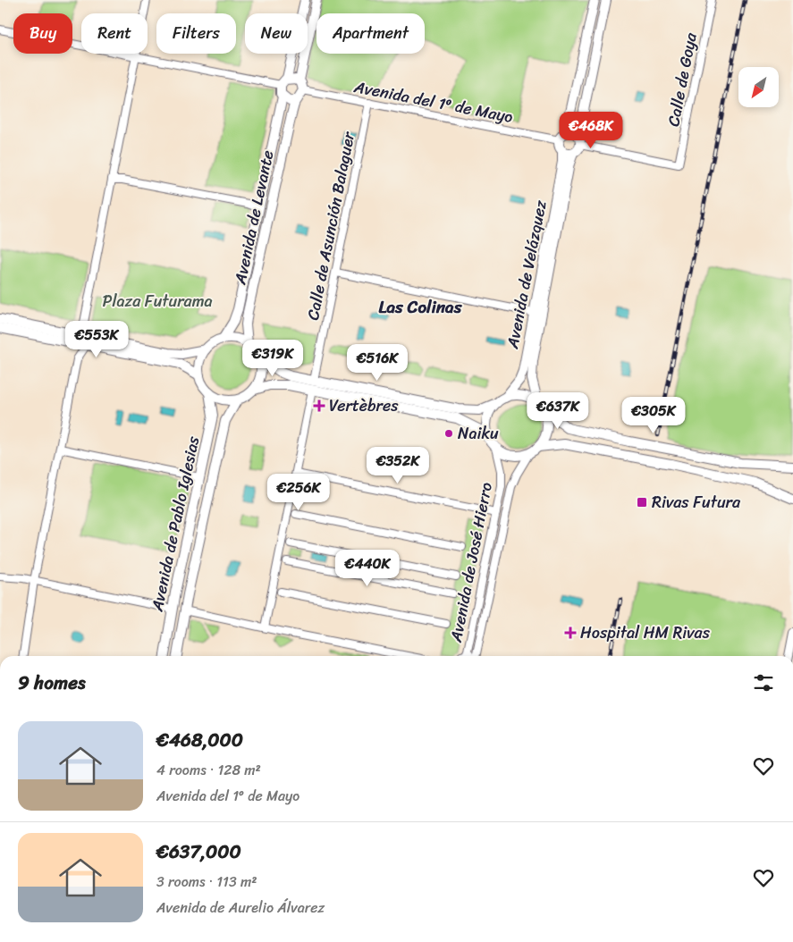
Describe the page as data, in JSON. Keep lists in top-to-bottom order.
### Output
{
  "streets": {
    "street": [
      "Calle de Goya",
      "Avenida del 1º de Mayo",
      "Avenida de Levante",
      "Calle de Asunción Balaguer",
      "Avenida de Velázquez",
      "Avenida de Pablo Iglesias",
      "Avenida de José Hierro"
    ]
  },
  "crossings": [
    ["Calle de Goya", "Avenida del 1º de Mayo"],
    ["Calle de Goya", "Avenida de Velázquez"],
    ["Avenida del 1º de Mayo", "Avenida de Levante"],
    ["Avenida del 1º de Mayo", "Calle de Asunción Balaguer"],
    ["Avenida del 1º de Mayo", "Avenida de Velázquez"],
    ["Avenida de Levante", "Avenida de Pablo Iglesias"],
    ["Avenida de Velázquez", "Avenida de José Hierro"]
  ],
  "districts": ["Las Colinas"],
  "parks": ["Plaza Futurama"],
  "places": {
    "health": ["Vertèbres", "Hospital HM Rivas"],
    "other": ["Naiku"],
    "transit": ["Rivas Futura"]
  },
  "north": "bottom left",
  "page": {
    "chip": [
      "Buy",
      "Rent",
      "Filters",
      "New",
      "Apartment"
    ],
    "price": [
      "€468K",
      "€553K",
      "€319K",
      "€516K",
      "€637K",
      "€305K",
      "€352K",
      "€256K",
      "€440K"
    ],
    "heading": "9 homes",
    "list": [
      {
        "name": "€468,000",
        "note": "4 rooms · 128 m² · Avenida del 1º de Mayo"
      },
      {
        "name": "€637,000",
        "note": "3 rooms · 113 m² · Avenida de Aurelio Álvarez"
      }
    ]
  }
}
